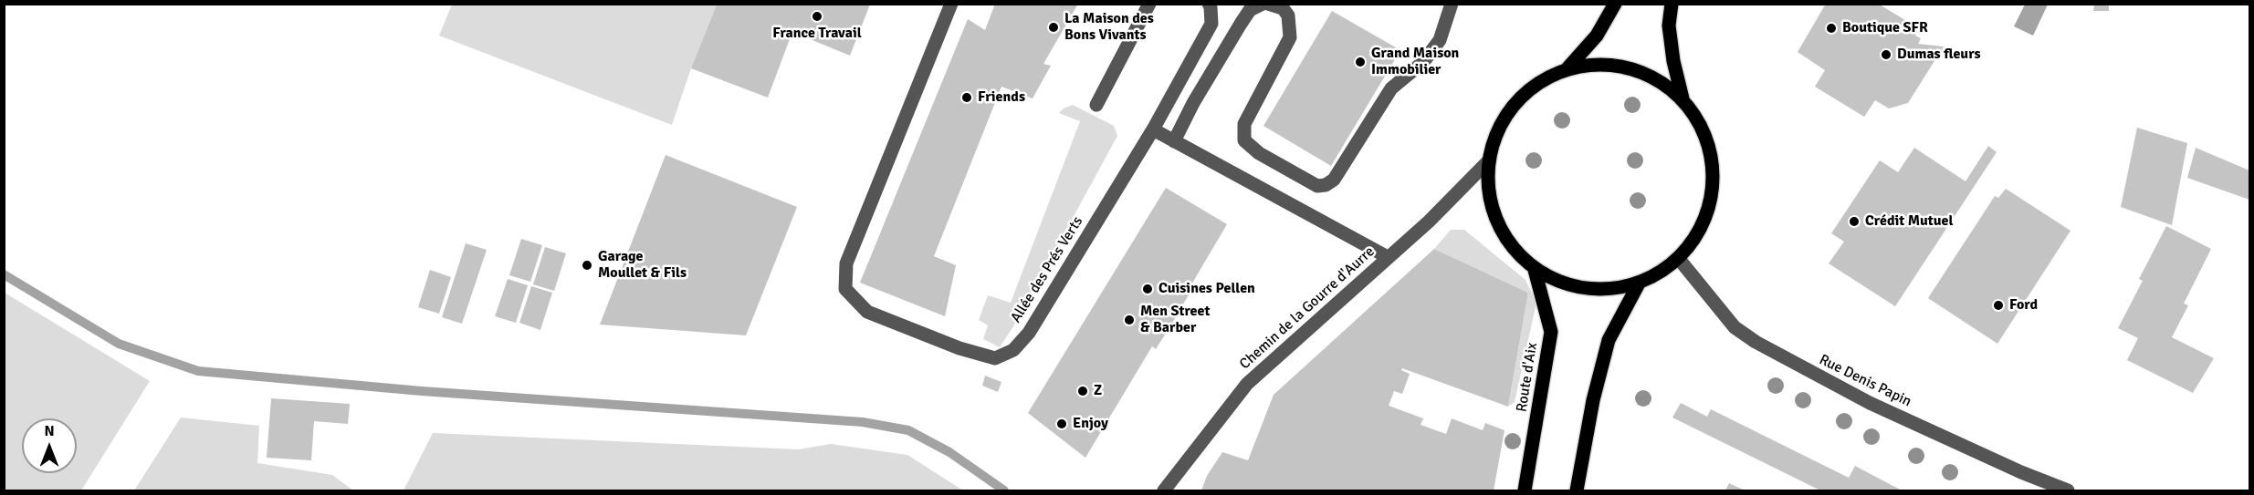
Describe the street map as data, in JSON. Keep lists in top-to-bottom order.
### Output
{
  "streets": {
    "main road": ["Route d'Aix"],
    "street": ["Allée des Prés Verts", "Chemin de la Gourre d'Aurre", "Rue Denis Papin"]
  },
  "places": [
    "France Travail",
    "La Maison des Bons Vivants",
    "Boutique SFR",
    "Dumas fleurs",
    "Grand Maison Immobilier",
    "Friends",
    "Crédit Mutuel",
    "Garage Moullet & Fils",
    "Cuisines Pellen",
    "Ford",
    "Men Street & Barber",
    "Z",
    "Enjoy"
  ],
  "north": "top"
}
